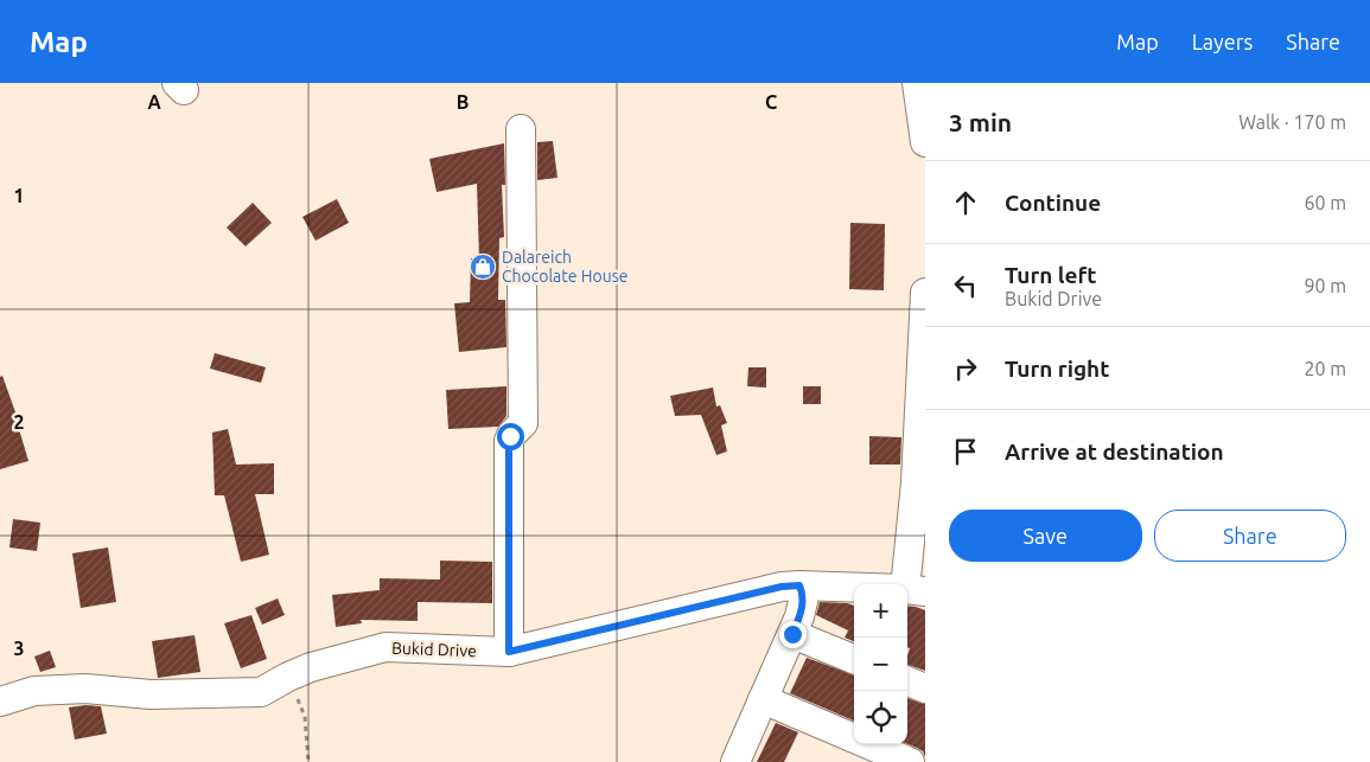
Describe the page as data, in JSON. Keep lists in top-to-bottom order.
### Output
{
  "streets": {
    "street": ["Bukid Drive"]
  },
  "places": {
    "shop": ["Dalareich Chocolate House"]
  },
  "page": {
    "header": "Map",
    "nav": ["Map", "Layers", "Share"],
    "heading": ["3 min", "Walk · 170 m"],
    "list": [
      ["Continue", "60 m"],
      ["Turn left", "Bukid Drive", "90 m"],
      ["Turn right", "20 m"],
      "Arrive at destination"
    ],
    "buttons": ["Save", "Share"],
    "map_buttons": ["+", "−"]
  },
  "grid": {
    "columns": ["A", "B", "C"],
    "rows": ["1", "2", "3"]
  }
}
